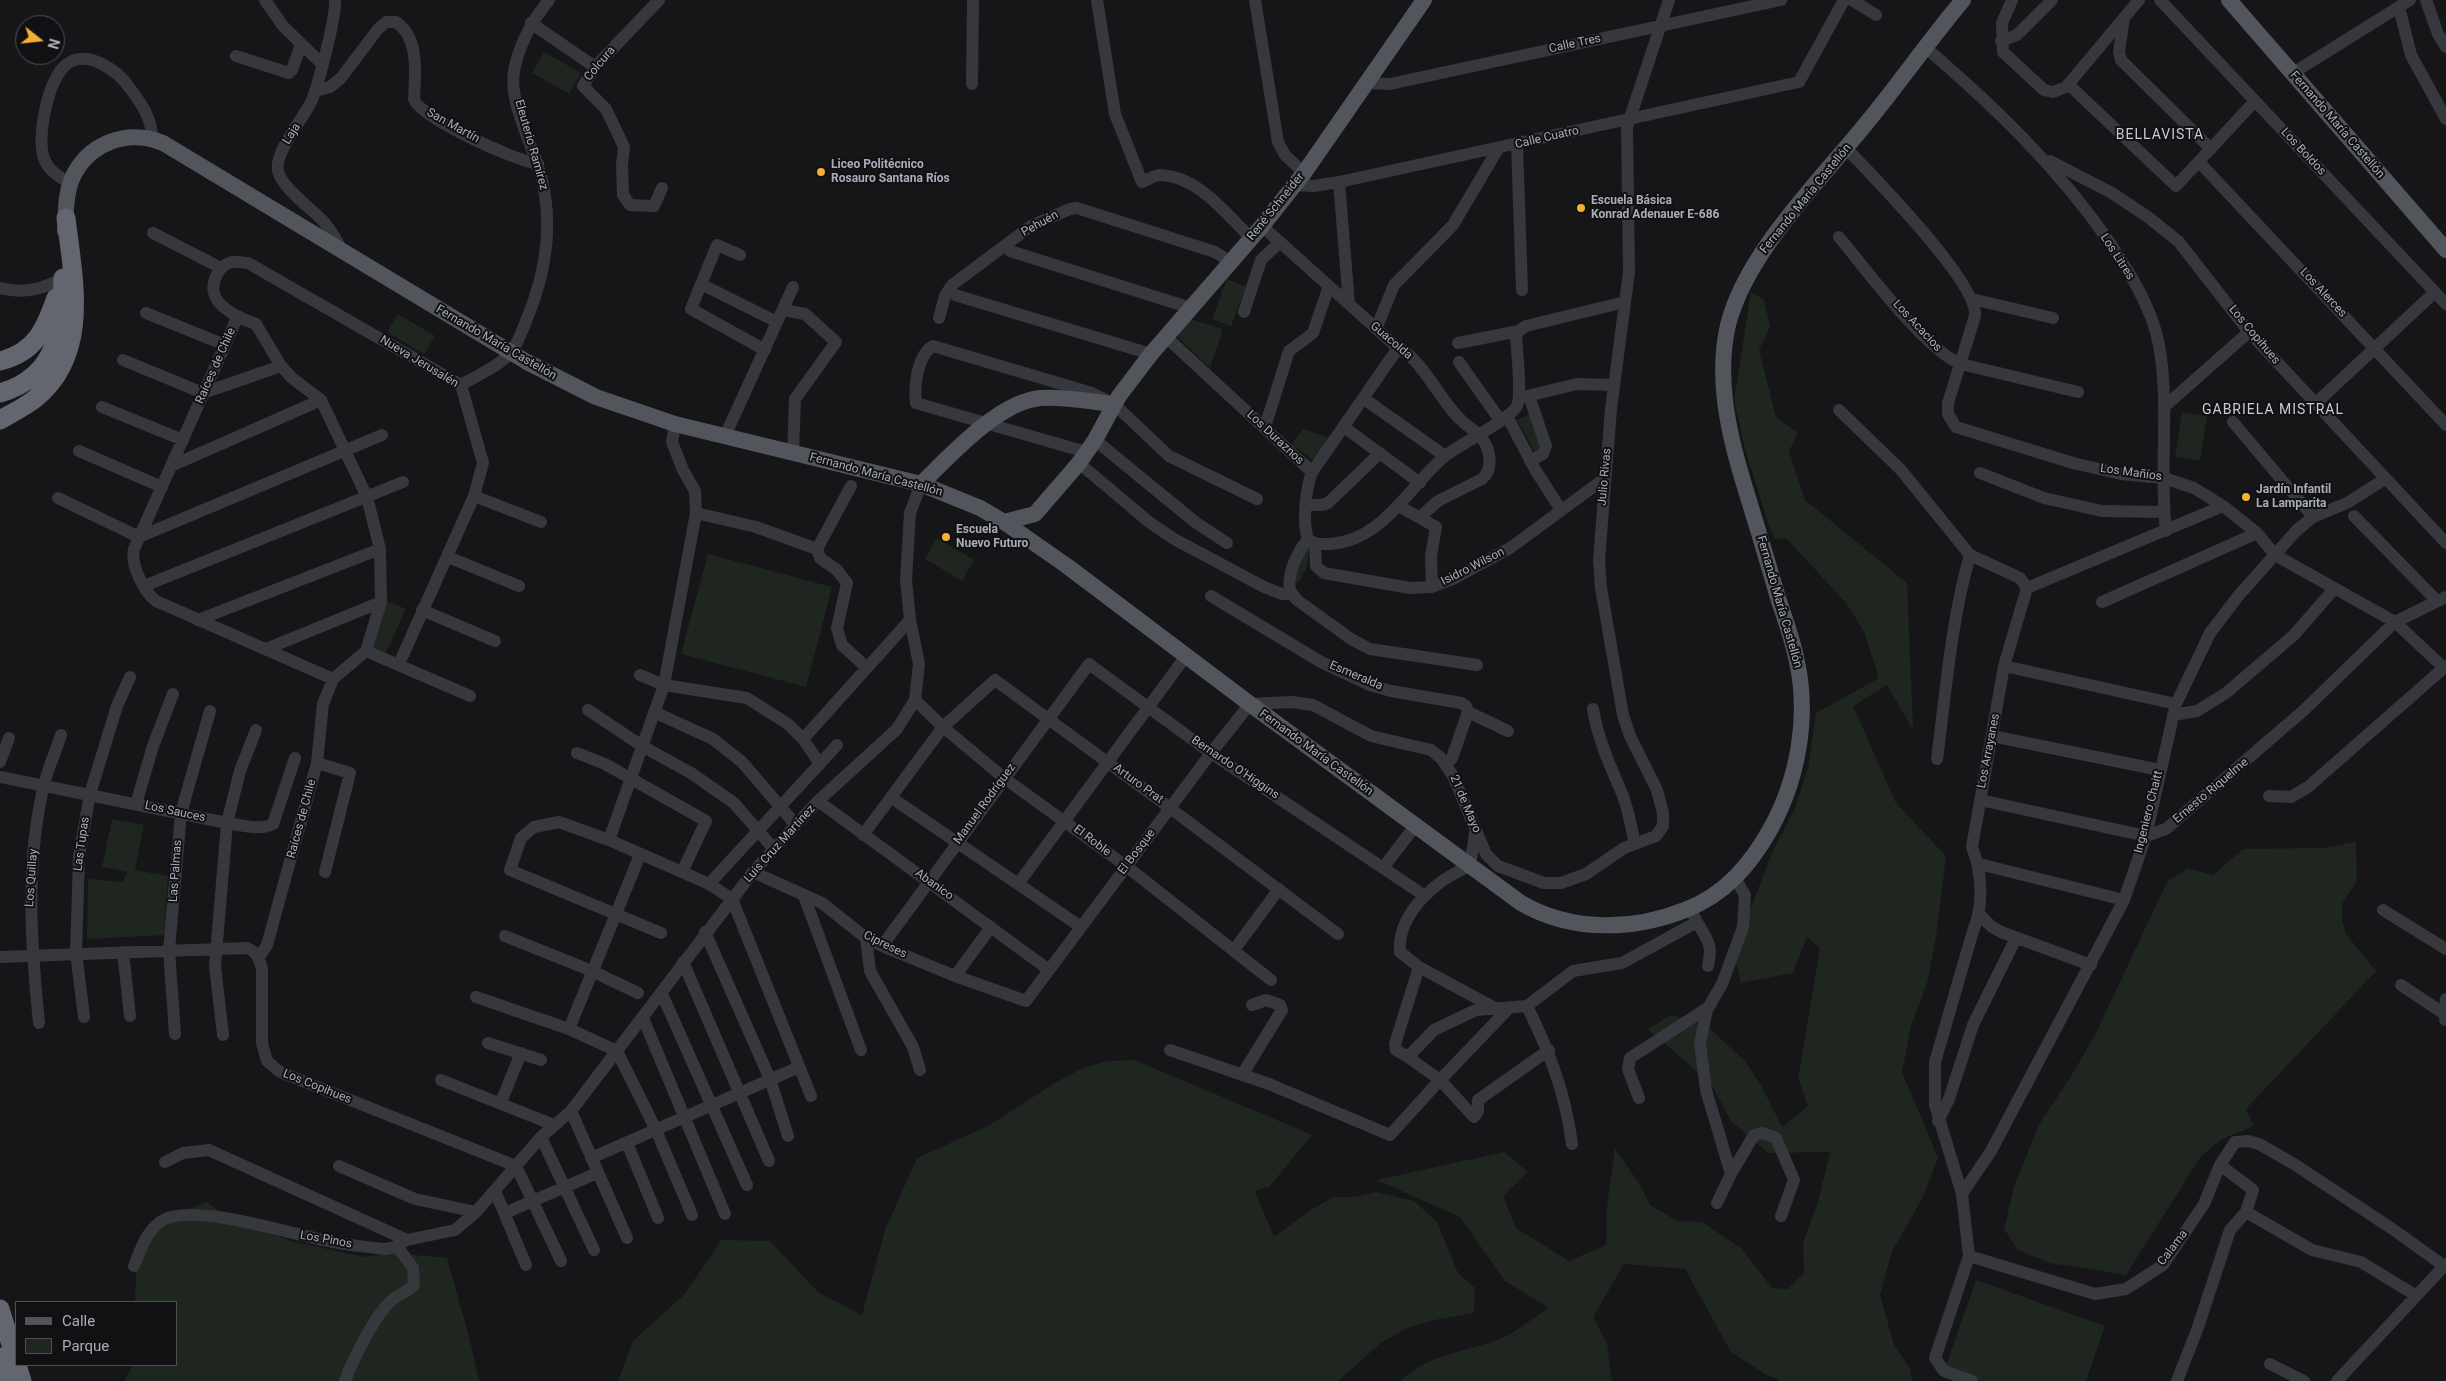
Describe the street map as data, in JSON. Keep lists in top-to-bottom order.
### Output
{
  "streets": {
    "main road": ["Fernando María Castellón", "René Schneider"],
    "street": [
      "Calle Tres",
      "Colcura",
      "San Martín",
      "Laja",
      "Calle Cuatro",
      "Eleuterio Ramírez",
      "Los Boldos",
      "Pehuén",
      "Los Litres",
      "Los Alerces",
      "Los Acacios",
      "Los Copihues",
      "Guacolda",
      "Nueva Jerusalén",
      "Raíces de Chile",
      "Los Duraznos",
      "Los Mañíos",
      "Julio Rivas",
      "Isidro Wilson",
      "Esmeralda",
      "Los Arrayanes",
      "Bernardo O'Higgins",
      "Arturo Prat",
      "Ernesto Riquelme",
      "Manuel Rodríguez",
      "21 de Mayo",
      "Los Sauces",
      "Ingeniero Chaitt",
      "El Roble",
      "Las Tupas",
      "Luis Cruz Martínez",
      "El Bosque",
      "Las Palmas",
      "Los Quillay",
      "Abanico",
      "Cipreses",
      "Los Pinos",
      "Calama"
    ]
  },
  "crossings": [
    ["Calle Tres", "René Schneider"],
    ["Calle Tres", "Julio Rivas"],
    ["Fernando María Castellón", "Laja"],
    ["Fernando María Castellón", "Eleuterio Ramírez"],
    ["Fernando María Castellón", "Los Litres"],
    ["Fernando María Castellón", "21 de Mayo"],
    ["Fernando María Castellón", "Luis Cruz Martínez"],
    ["Fernando María Castellón", "El Bosque"],
    ["San Martín", "Laja"],
    ["San Martín", "Eleuterio Ramírez"],
    ["Calle Cuatro", "René Schneider"],
    ["Calle Cuatro", "Julio Rivas"],
    ["René Schneider", "Pehuén"],
    ["René Schneider", "Guacolda"],
    ["René Schneider", "Los Duraznos"],
    ["Los Litres", "Los Copihues"],
    ["Los Litres", "Los Mañíos"],
    ["Los Acacios", "Los Mañíos"],
    ["Los Copihues", "Raíces de Chile"],
    ["Los Copihues", "Ingeniero Chaitt"],
    ["Los Copihues", "Luis Cruz Martínez"],
    ["Los Copihues", "Los Pinos"],
    ["Los Duraznos", "Isidro Wilson"],
    ["Los Mañíos", "Ernesto Riquelme"],
    ["Los Mañíos", "Ingeniero Chaitt"],
    ["Julio Rivas", "Isidro Wilson"],
    ["Julio Rivas", "21 de Mayo"],
    ["Los Arrayanes", "Ingeniero Chaitt"],
    ["Los Arrayanes", "Calama"],
    ["Bernardo O'Higgins", "Manuel Rodríguez"],
    ["Bernardo O'Higgins", "El Bosque"],
    ["Arturo Prat", "Manuel Rodríguez"],
    ["Arturo Prat", "El Roble"],
    ["Arturo Prat", "El Bosque"],
    ["Ernesto Riquelme", "Ingeniero Chaitt"],
    ["Manuel Rodríguez", "El Roble"],
    ["Manuel Rodríguez", "Abanico"],
    ["Manuel Rodríguez", "Cipreses"],
    ["21 de Mayo", "El Bosque"],
    ["Los Sauces", "Las Tupas"],
    ["Los Sauces", "Las Palmas"],
    ["Los Sauces", "Los Quillay"],
    ["El Roble", "Luis Cruz Martínez"],
    ["El Roble", "El Bosque"],
    ["Luis Cruz Martínez", "Abanico"],
    ["Luis Cruz Martínez", "Cipreses"],
    ["Luis Cruz Martínez", "Los Pinos"],
    ["El Bosque", "Abanico"],
    ["El Bosque", "Cipreses"]
  ],
  "districts": ["BELLAVISTA", "GABRIELA MISTRAL"],
  "places": [
    "Liceo Politécnico Rosauro Santana Ríos",
    "Escuela Básica Konrad Adenauer E-686",
    "Jardín Infantil La Lamparita",
    "Escuela Nuevo Futuro"
  ],
  "legend": ["Calle", "Parque"],
  "north": "right"
}
